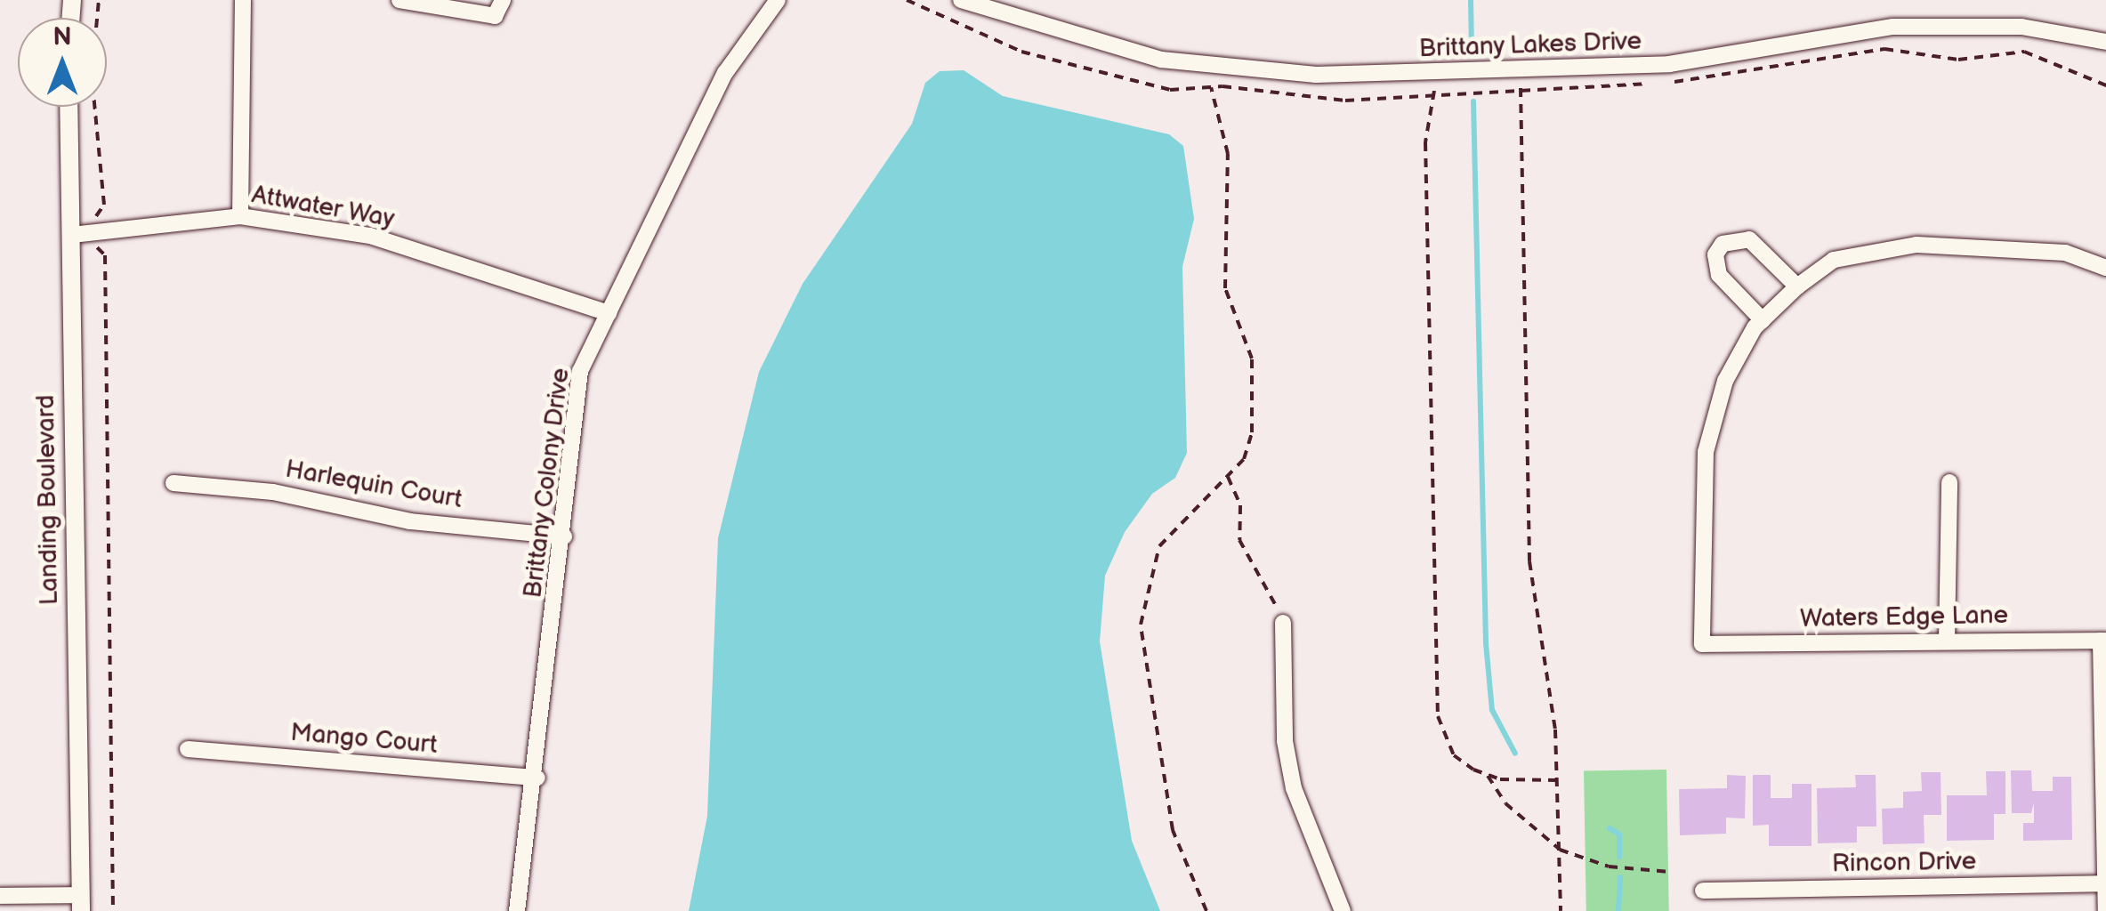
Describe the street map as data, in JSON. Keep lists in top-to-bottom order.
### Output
{
  "streets": {
    "street": [
      "Brittany Lakes Drive",
      "Attwater Way",
      "Brittany Colony Drive",
      "Harlequin Court",
      "Landing Boulevard",
      "Waters Edge Lane",
      "Mango Court",
      "Rincon Drive"
    ]
  },
  "crossings": [
    ["Attwater Way", "Brittany Colony Drive"],
    ["Attwater Way", "Landing Boulevard"],
    ["Brittany Colony Drive", "Harlequin Court"],
    ["Brittany Colony Drive", "Mango Court"]
  ],
  "north": "top"
}
